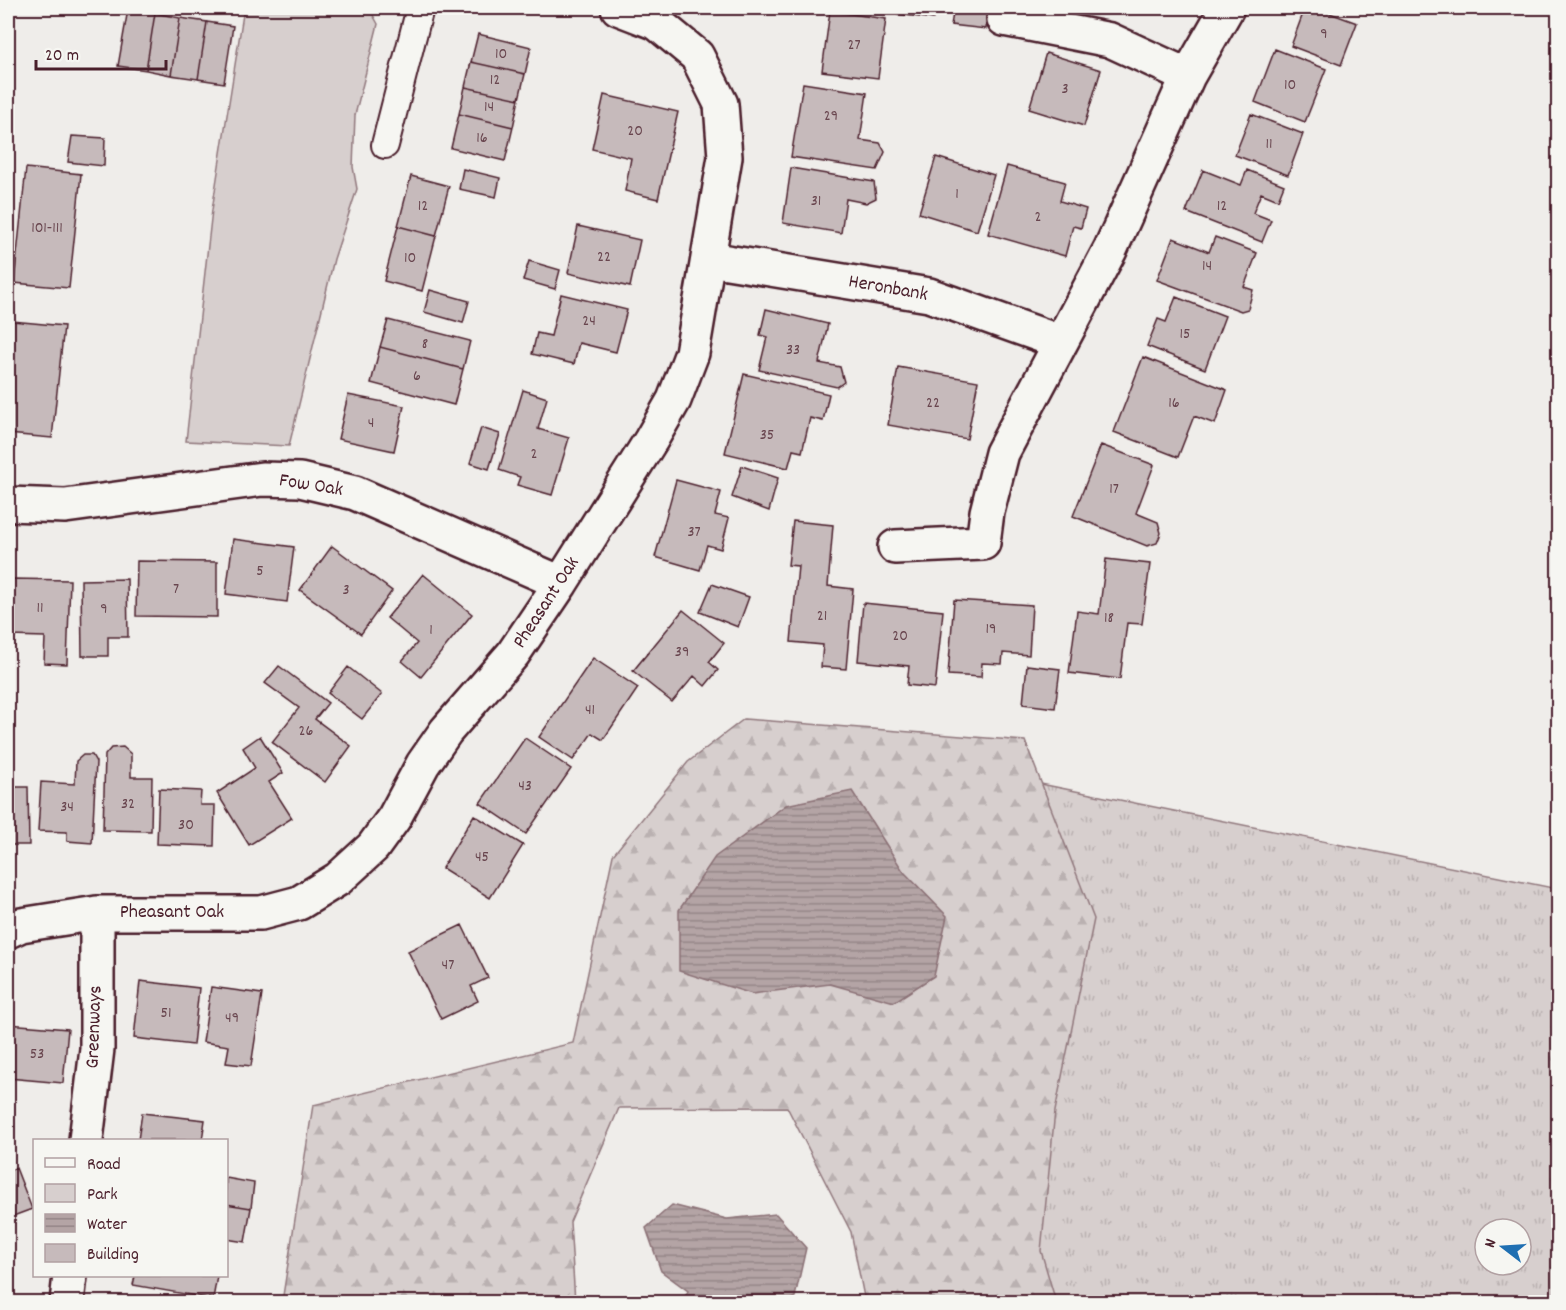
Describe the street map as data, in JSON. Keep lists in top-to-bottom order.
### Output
{
  "streets": {
    "street": [
      "Heronbank",
      "Fow Oak",
      "Pheasant Oak",
      "Greenways"
    ]
  },
  "crossings": [
    ["Heronbank", "Pheasant Oak"],
    ["Fow Oak", "Pheasant Oak"],
    ["Pheasant Oak", "Greenways"]
  ],
  "house_numbers": [
    "9",
    "27",
    "10",
    "12",
    "10",
    "3",
    "14",
    "29",
    "20",
    "16",
    "11",
    "1",
    "31",
    "12",
    "12",
    "2",
    "101-111",
    "22",
    "10",
    "14",
    "24",
    "15",
    "8",
    "33",
    "6",
    "22",
    "16",
    "4",
    "35",
    "2",
    "17",
    "37",
    "5",
    "7",
    "3",
    "11",
    "9",
    "21",
    "18",
    "19",
    "1",
    "20",
    "39",
    "41",
    "26",
    "43",
    "32",
    "34",
    "30",
    "45",
    "47",
    "51",
    "49",
    "53"
  ],
  "legend": [
    "Road",
    "Park",
    "Water",
    "Building"
  ],
  "scale_bar": "20 m",
  "north": "left"
}
